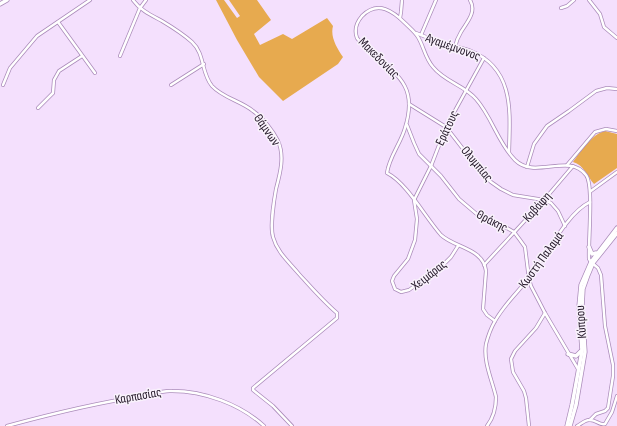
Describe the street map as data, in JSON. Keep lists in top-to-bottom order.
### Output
{
  "streets": {
    "main road": ["Κύπρου"],
    "street": [
      "Αγαμέμνονος",
      "Μακεδονίας",
      "Εράτους",
      "Θάμνων",
      "Ολυμπίας",
      "Καβάφη",
      "Θράκης",
      "Κωστή Παλαμά",
      "Χειμάρας",
      "Καρπασίας"
    ]
  },
  "crossings": [
    ["Αγαμέμνονος", "Μακεδονίας"],
    ["Αγαμέμνονος", "Εράτους"],
    ["Μακεδονίας", "Εράτους"],
    ["Μακεδονίας", "Ολυμπίας"],
    ["Μακεδονίας", "Καβάφη"],
    ["Μακεδονίας", "Θράκης"],
    ["Μακεδονίας", "Χειμάρας"],
    ["Εράτους", "Ολυμπίας"],
    ["Εράτους", "Θράκης"],
    ["Εράτους", "Χειμάρας"],
    ["Ολυμπίας", "Καβάφη"],
    ["Καβάφη", "Θράκης"],
    ["Θράκης", "Κωστή Παλαμά"],
    ["Θράκης", "Κύπρου"]
  ]
}
